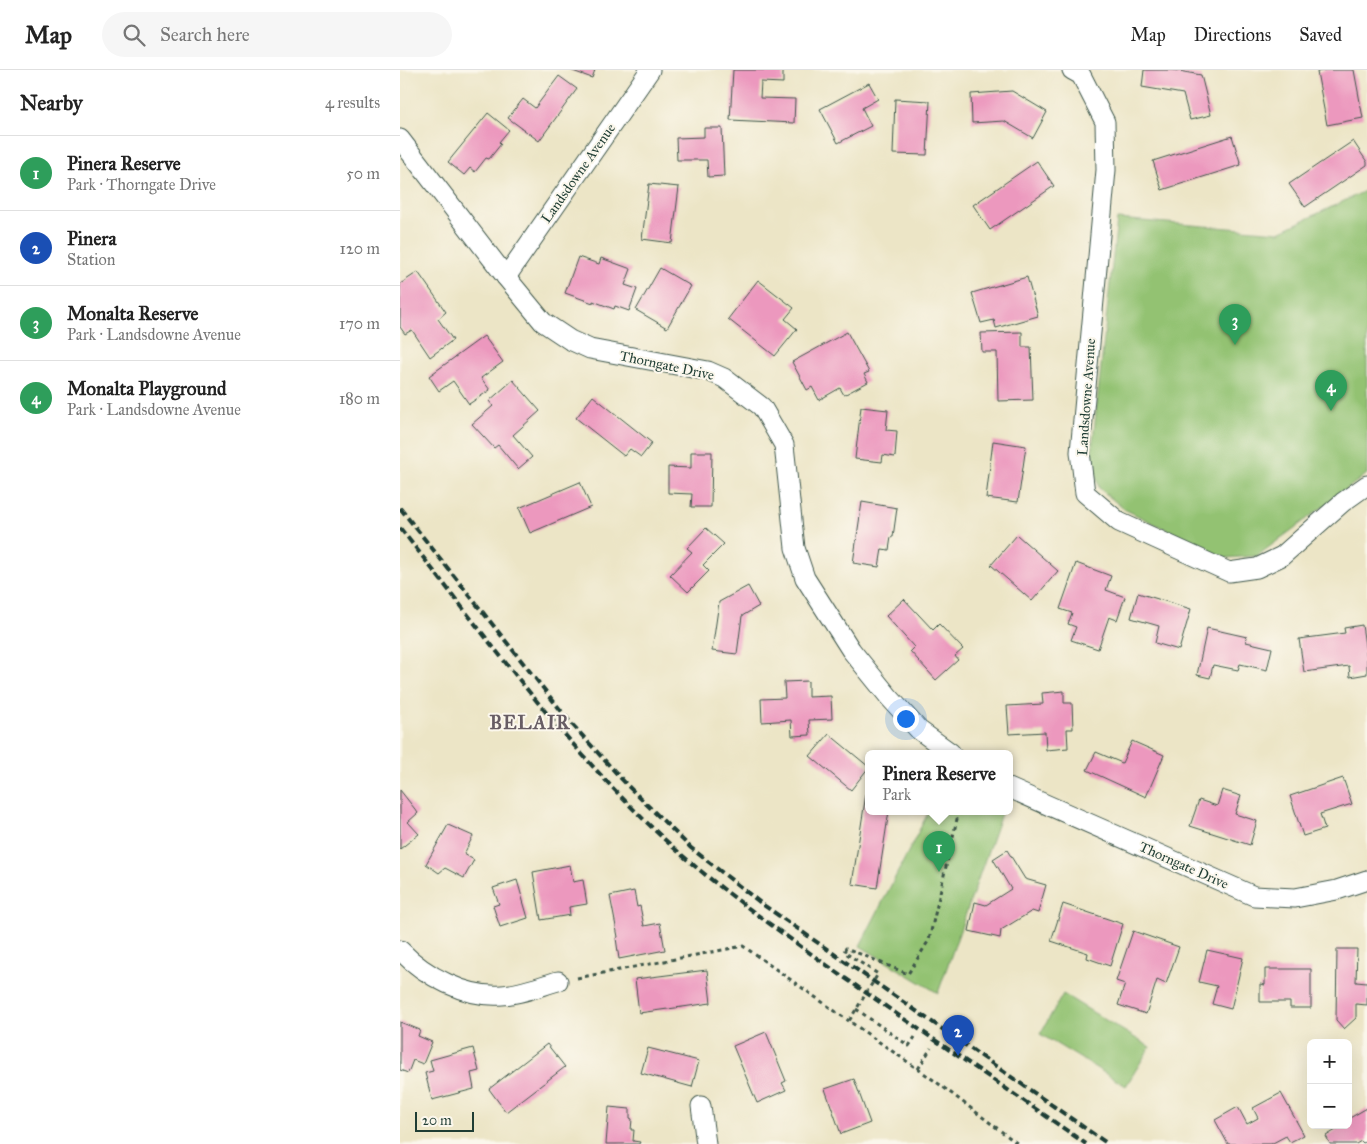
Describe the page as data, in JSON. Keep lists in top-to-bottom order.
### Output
{
  "streets": {
    "street": ["Landsdowne Avenue", "Thorngate Drive"]
  },
  "crossings": [
    ["Landsdowne Avenue", "Thorngate Drive"]
  ],
  "districts": ["BELAIR"],
  "scale_bar": "20 m",
  "page": {
    "header": "Map",
    "search": "Search here",
    "nav": ["Map", "Directions", "Saved"],
    "heading": ["Nearby", "4 results"],
    "list": [
      {
        "mark": "1",
        "name": "Pinera Reserve",
        "note": "Park · Thorngate Drive",
        "value": "50 m"
      },
      {
        "mark": "2",
        "name": "Pinera",
        "note": "Station",
        "value": "120 m"
      },
      {
        "mark": "3",
        "name": "Monalta Reserve",
        "note": "Park · Landsdowne Avenue",
        "value": "170 m"
      },
      {
        "mark": "4",
        "name": "Monalta Playground",
        "note": "Park · Landsdowne Avenue",
        "value": "180 m"
      }
    ],
    "pins": [
      "3",
      "4",
      "1",
      "2"
    ],
    "popup": ["Pinera Reserve", "Park"],
    "map_buttons": ["+", "−"],
    "scale": "20 m"
  }
}
